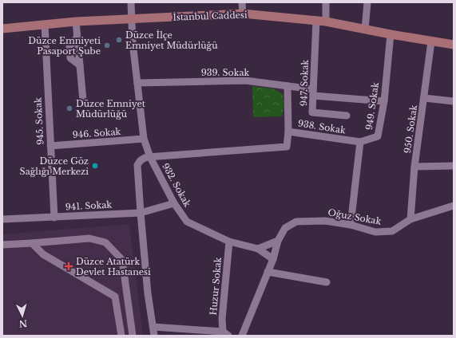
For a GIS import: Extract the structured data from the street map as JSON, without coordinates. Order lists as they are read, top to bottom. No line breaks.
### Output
{"streets":{"main road":["İstanbul Caddesi"],"street":["939. Sokak","947. Sokak","949. Sokak","945. Sokak","938. Sokak","950. Sokak","946. Sokak","932. Sokak","941. Sokak","Oğuz Sokak","Huzur Sokak"]},"crossings":[["İstanbul Caddesi","947. Sokak"],["İstanbul Caddesi","949. Sokak"],["İstanbul Caddesi","945. Sokak"],["İstanbul Caddesi","950. Sokak"],["İstanbul Caddesi","932. Sokak"],["939. Sokak","947. Sokak"],["939. Sokak","949. Sokak"],["939. Sokak","938. Sokak"],["939. Sokak","932. Sokak"],["949. Sokak","938. Sokak"],["945. Sokak","946. Sokak"],["945. Sokak","941. Sokak"],["950. Sokak","Oğuz Sokak"],["946. Sokak","932. Sokak"],["932. Sokak","941. Sokak"],["932. Sokak","Oğuz Sokak"],["932. Sokak","Huzur Sokak"]],"places":{"other":["Düzce İlçe Emniyet Müdürlüğü","Düzce Emniyeti Pasaport Şube","Düzce Emniyet Müdürlüğü","Düzce Göz Sağlığı Merkezi"],"health":["Düzce Atatürk Devlet Hastanesi"]},"north":"bottom"}
